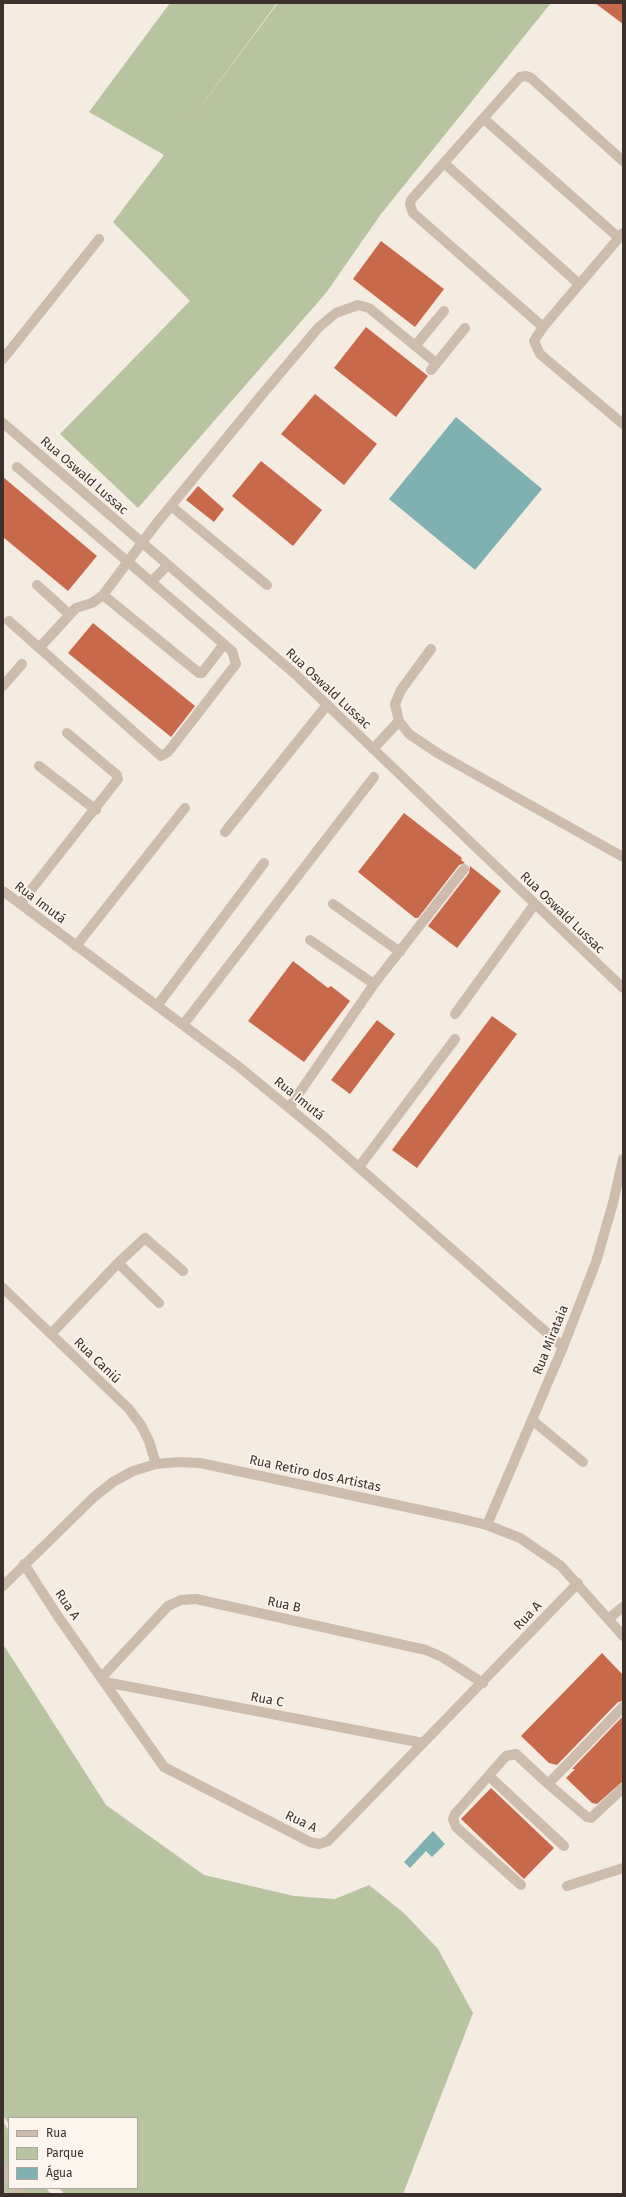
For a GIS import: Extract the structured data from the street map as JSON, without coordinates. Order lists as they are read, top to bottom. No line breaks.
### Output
{"streets":{"street":["Rua Oswald Lussac","Rua Imutá","Rua Mirataia","Rua Caniú","Rua Retiro dos Artistas","Rua A","Rua B","Rua C"]},"crossings":[["Rua Imutá","Rua Mirataia"],["Rua Mirataia","Rua Retiro dos Artistas"],["Rua Caniú","Rua Retiro dos Artistas"],["Rua Retiro dos Artistas","Rua A"],["Rua A","Rua B"],["Rua A","Rua C"],["Rua B","Rua C"]],"legend":["Rua","Parque","Água"]}
